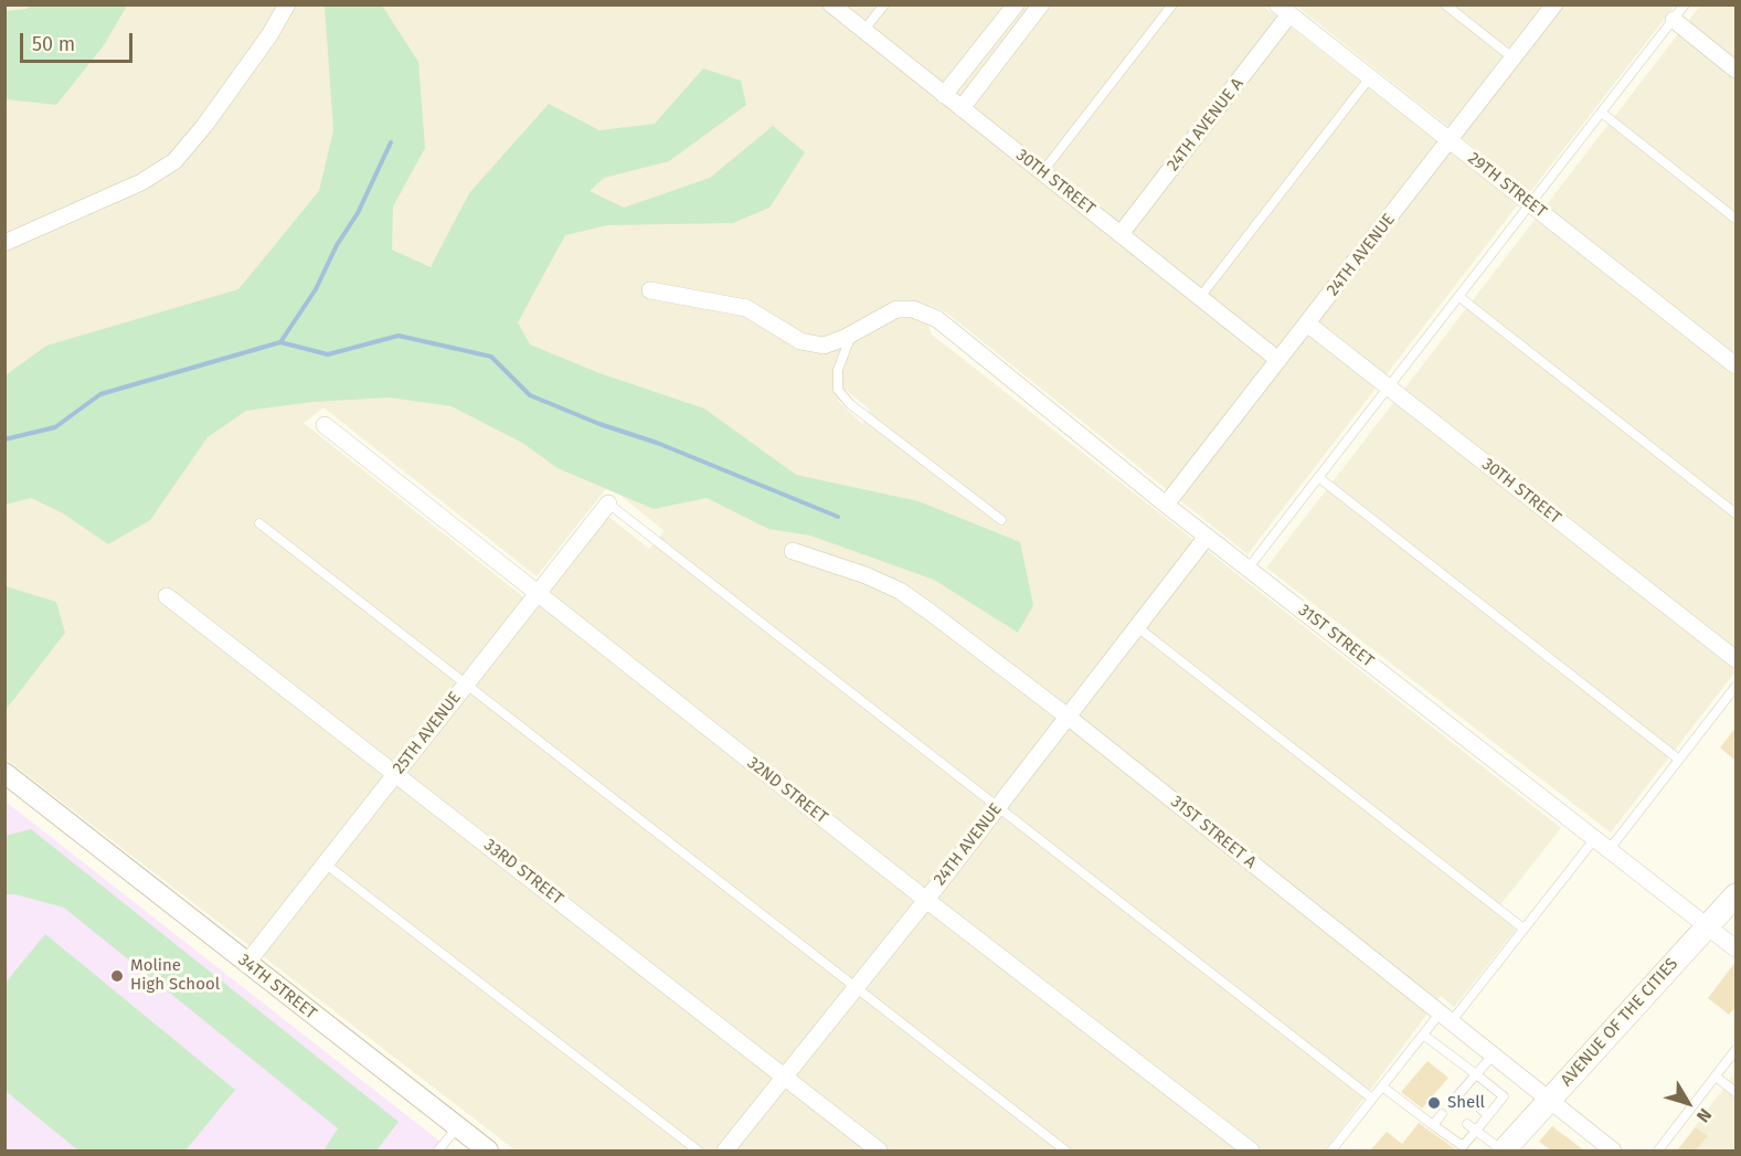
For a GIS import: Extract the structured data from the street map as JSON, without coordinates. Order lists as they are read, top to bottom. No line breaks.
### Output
{"streets":{"main road":["AVENUE OF THE CITIES"],"street":["24TH AVENUE A","30TH STREET","29TH STREET","24TH AVENUE","31ST STREET","25TH AVENUE","32ND STREET","31ST STREET A","33RD STREET","34TH STREET"]},"crossings":[["24TH AVENUE A","30TH STREET"],["24TH AVENUE A","29TH STREET"],["30TH STREET","24TH AVENUE"],["29TH STREET","24TH AVENUE"],["24TH AVENUE","31ST STREET"],["24TH AVENUE","32ND STREET"],["24TH AVENUE","31ST STREET A"],["24TH AVENUE","33RD STREET"],["31ST STREET","AVENUE OF THE CITIES"],["25TH AVENUE","32ND STREET"],["25TH AVENUE","33RD STREET"],["25TH AVENUE","34TH STREET"],["31ST STREET A","AVENUE OF THE CITIES"]],"places":["Moline High School","Shell"],"scale_bar":"50 m","north":"bottom right"}
